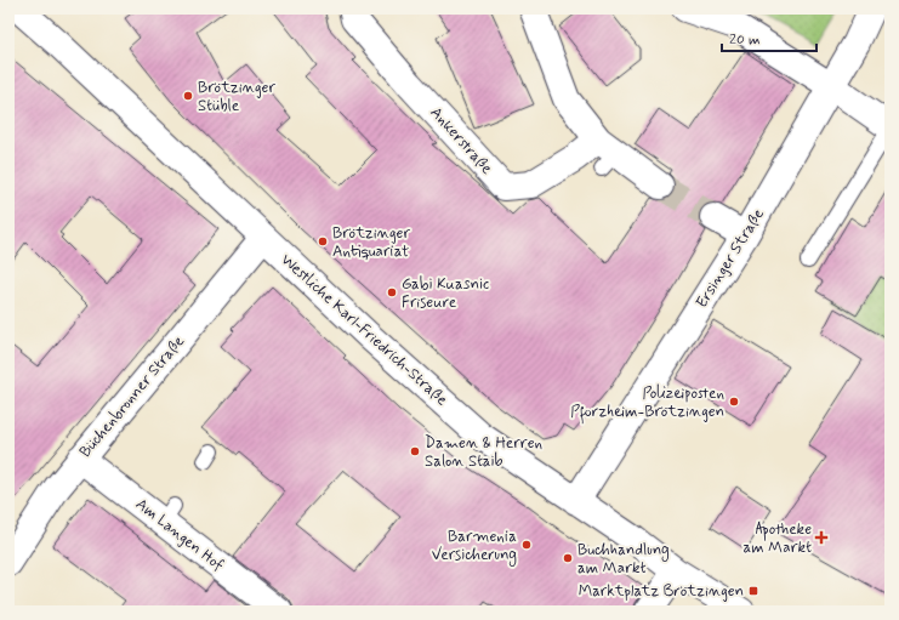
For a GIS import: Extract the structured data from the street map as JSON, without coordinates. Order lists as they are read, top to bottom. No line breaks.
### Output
{"streets":{"street":["Ankerstraße","Ersinger Straße","Westliche Karl-Friedrich-Straße","Büchenbronner Straße","Am Langen Hof"]},"crossings":[["Ersinger Straße","Westliche Karl-Friedrich-Straße"],["Westliche Karl-Friedrich-Straße","Büchenbronner Straße"],["Büchenbronner Straße","Am Langen Hof"]],"places":{"other":["Brötzinger Stüble","Brötzinger Antiquariat","Gabi Kuasnic Friseure","Polizeiposten Pforzheim-Brötzingen","Damen & Herren Salon Staib","Barmenia Versicherung","Buchhandlung am Markt"],"health":["Apotheke am Markt"],"transit":["Marktplatz Brötzingen"]},"scale_bar":"20 m"}
